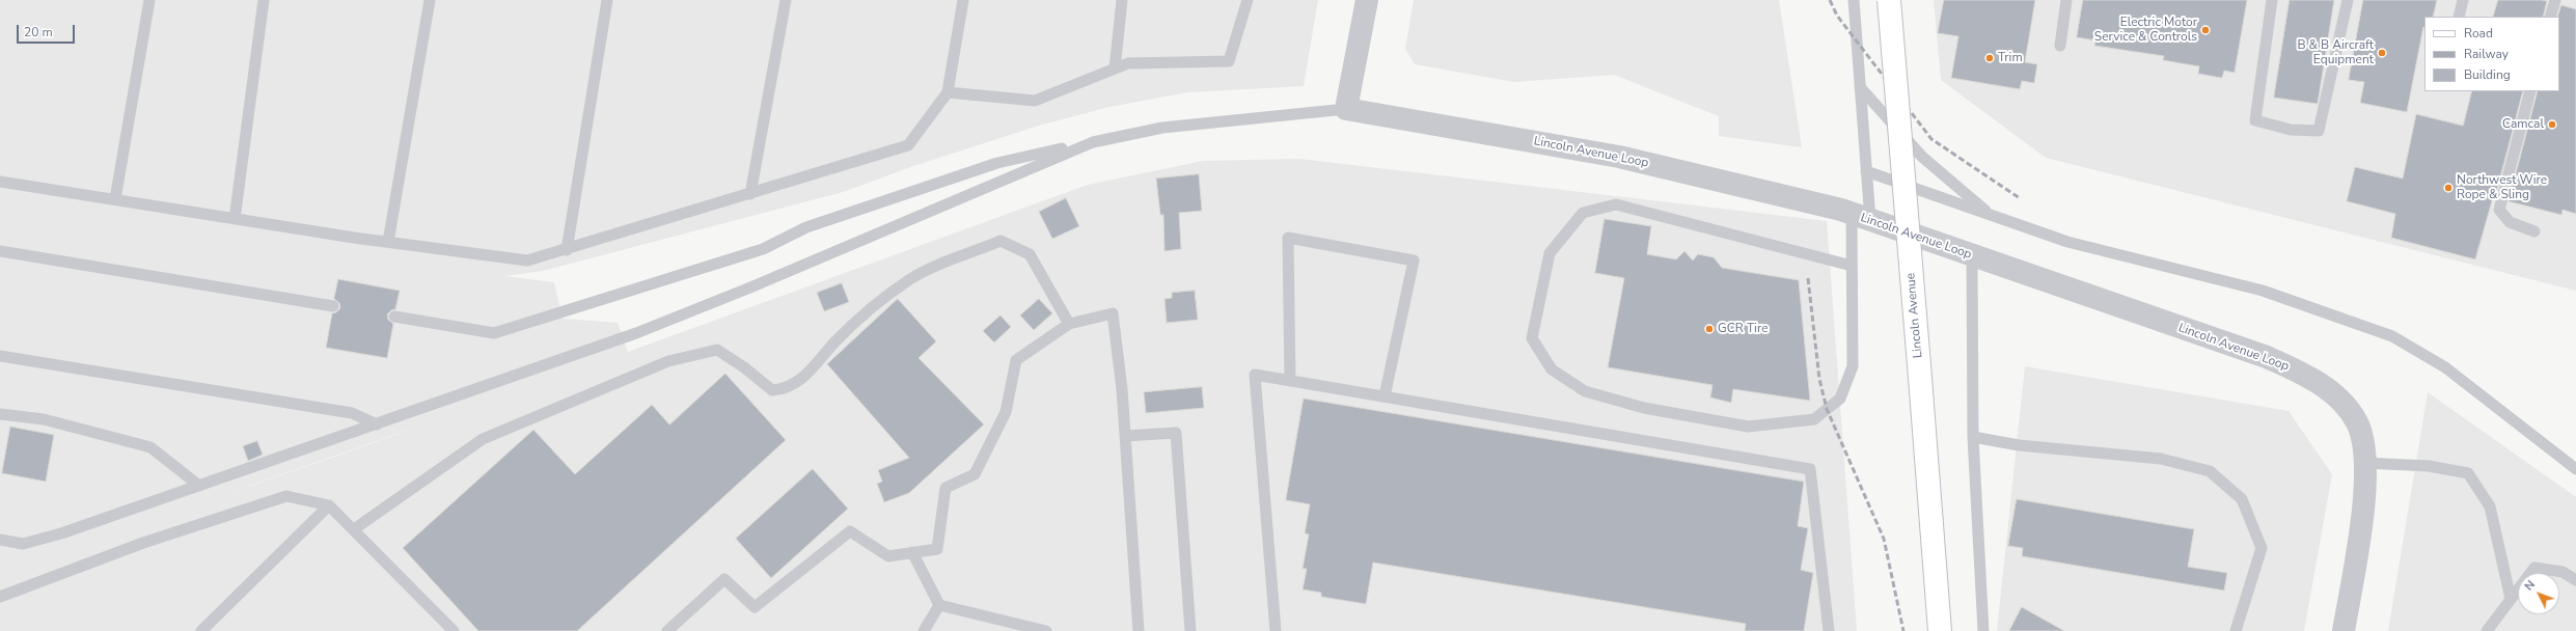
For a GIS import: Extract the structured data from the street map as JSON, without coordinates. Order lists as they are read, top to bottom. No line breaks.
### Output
{"streets":{"street":["Lincoln Avenue Loop","Lincoln Avenue"]},"places":["Electric Motor Service & Controls","B & B Aircraft Equipment","Trim","Camcal","Northwest Wire Rope & Sling","GCR Tire"],"legend":["Road","Railway","Building"],"scale_bar":"20 m","north":"top left"}
